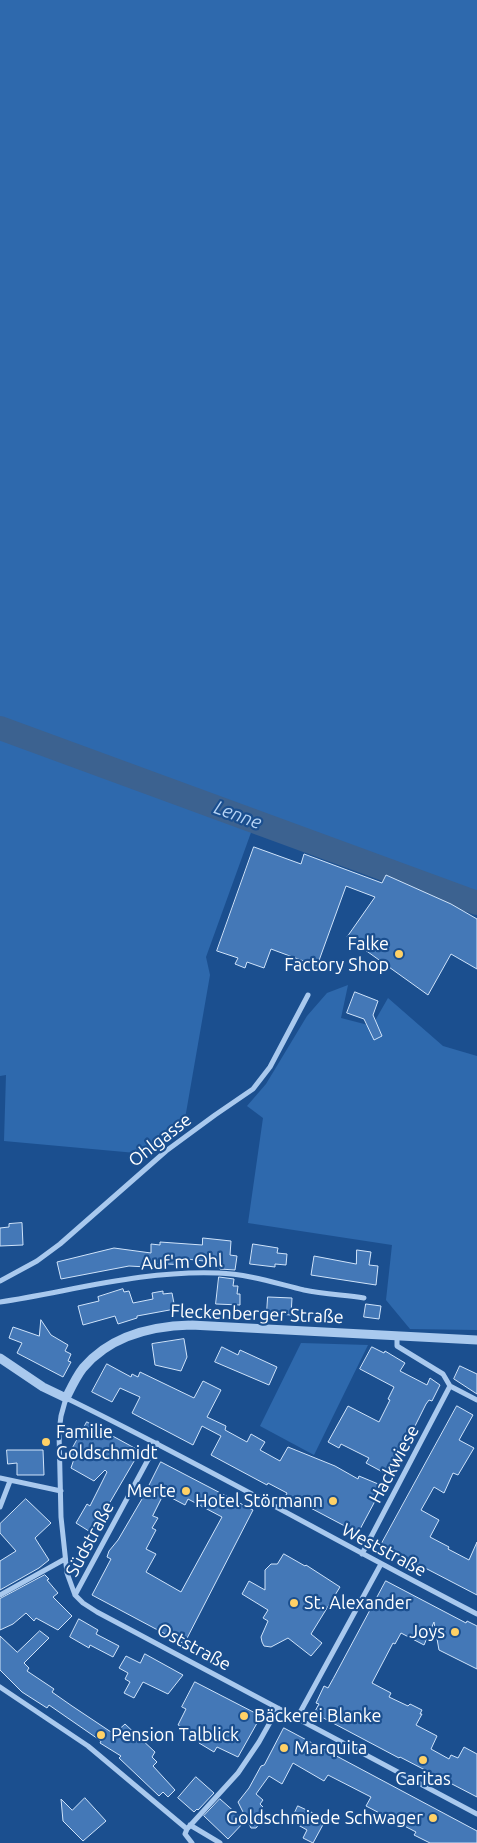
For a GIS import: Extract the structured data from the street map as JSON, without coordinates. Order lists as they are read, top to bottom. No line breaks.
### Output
{"streets":{"street":["Ohlgasse","Auf'm Ohl","Fleckenberger Straße","Hackwiese","Südstraße","Weststraße","Oststraße"]},"crossings":[["Fleckenberger Straße","Weststraße"],["Hackwiese","Weststraße"],["Südstraße","Weststraße"],["Südstraße","Oststraße"]],"water":["Lenne"],"places":["Falke Factory Shop","Familie Goldschmidt","Merte","Hotel Störmann","St. Alexander","Joys","Bäckerei Blanke","Pension Talblick","Marquita","Caritas","Goldschmiede Schwager"]}
